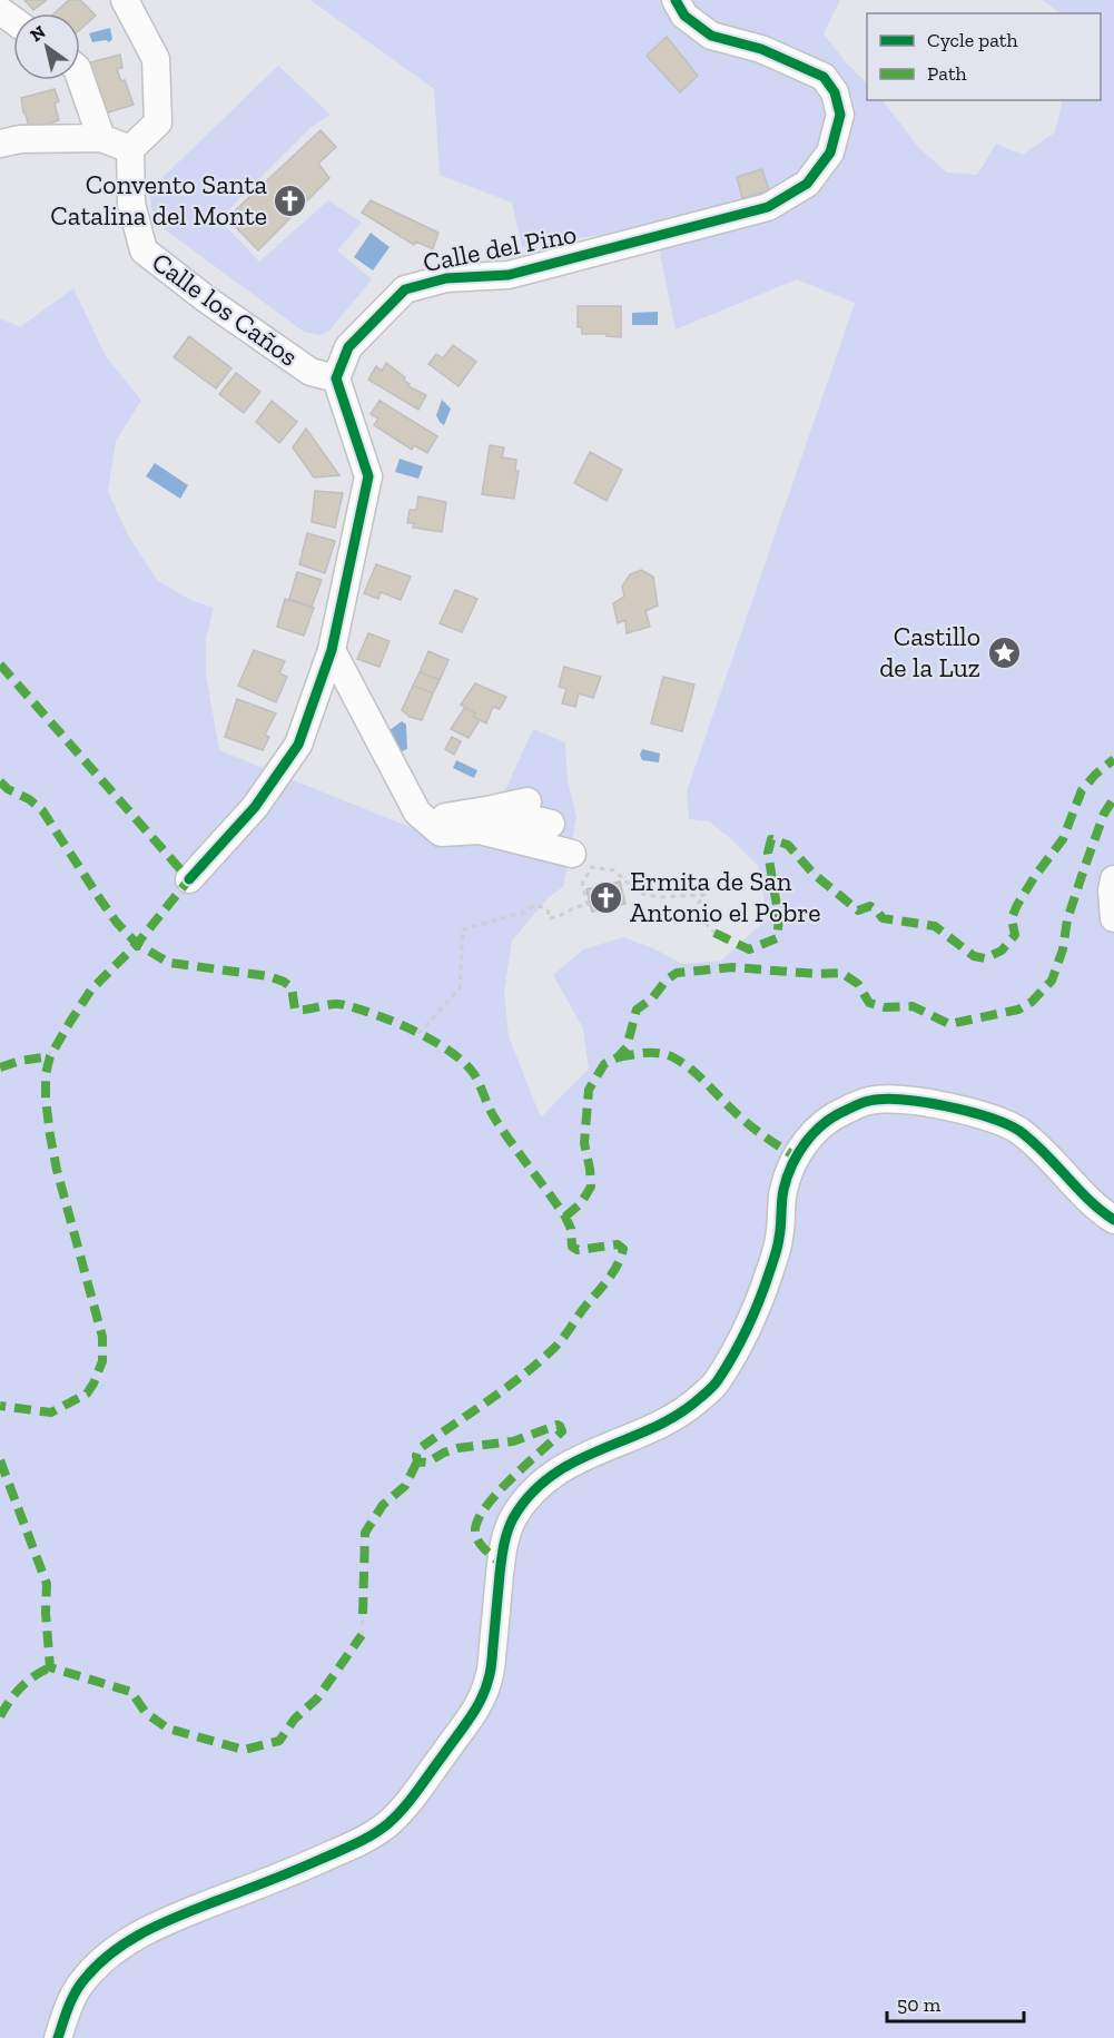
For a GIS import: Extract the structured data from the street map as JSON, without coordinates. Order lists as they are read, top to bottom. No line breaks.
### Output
{"streets":{"street":["Calle del Pino","Calle los Caños"]},"crossings":[["Calle del Pino","Calle los Caños"]],"places":{"church":["Convento Santa Catalina del Monte","Ermita de San Antonio el Pobre"],"place":["Castillo de la Luz"]},"legend":["Cycle path","Path"],"scale_bar":"50 m","north":"top left"}
